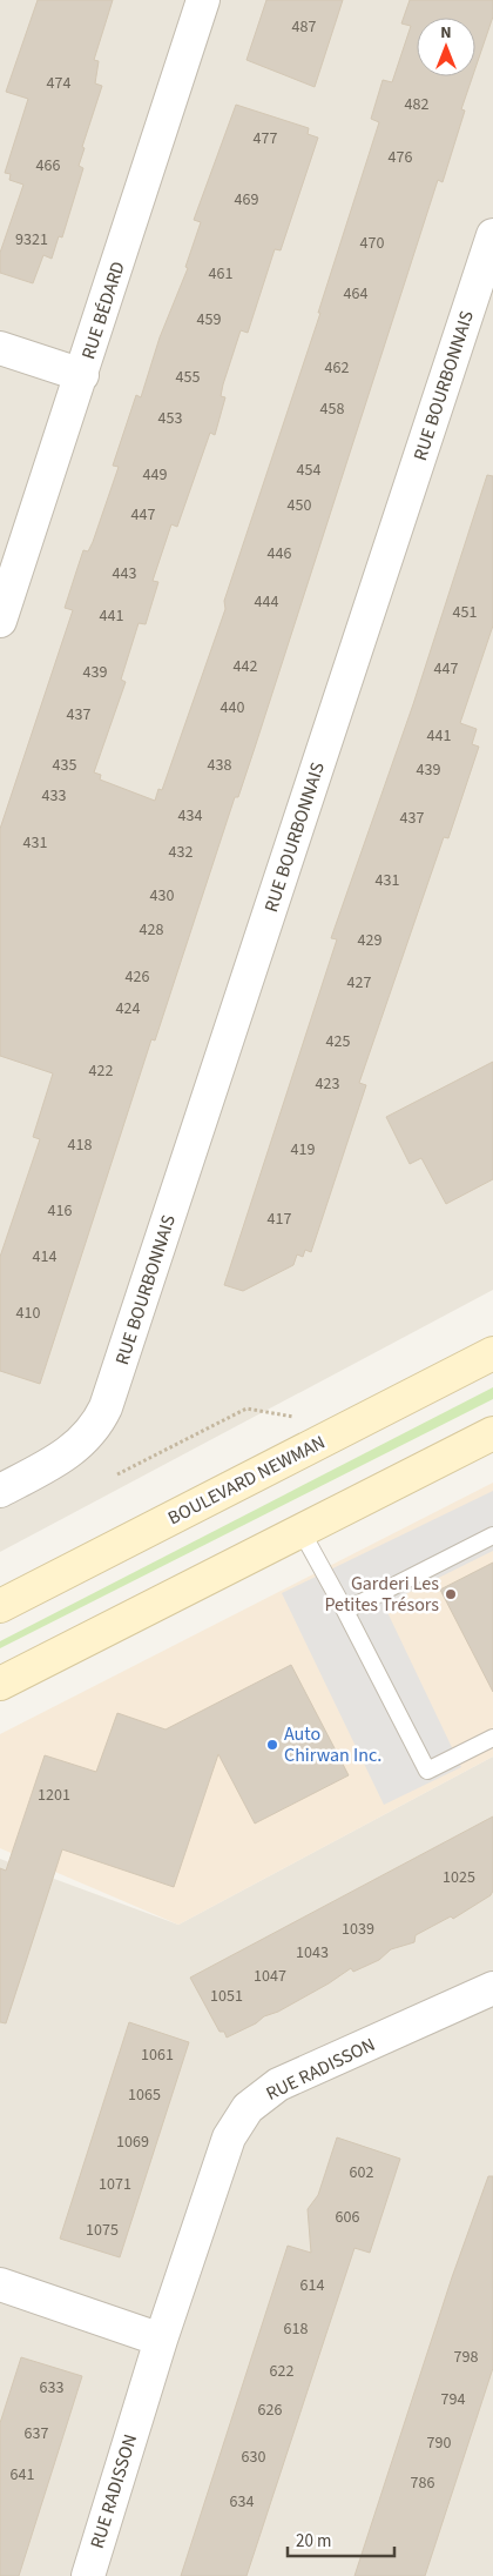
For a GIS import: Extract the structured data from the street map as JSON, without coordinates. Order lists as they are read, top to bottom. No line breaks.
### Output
{"streets":{"main road":["BOULEVARD NEWMAN"],"street":["RUE BÉDARD","RUE BOURBONNAIS","RUE RADISSON"]},"places":["Garderi Les Petites Trésors","Auto Chirwan Inc."],"house_numbers":["487","474","482","477","476","466","469","9321","470","461","464","459","462","455","458","453","454","449","450","447","446","443","444","451","441","442","447","439","440","437","441","435","438","439","433","434","437","431","432","431","430","428","429","426","427","424","425","422","423","418","419","416","417","414","410","1201","1025","1039","1043","1047","1051","1061","1065","1069","602","1071","606","1075","614","618","798","622","633","794","626","637","790","630","641","786","634"],"scale_bar":"20 m","north":"top"}
